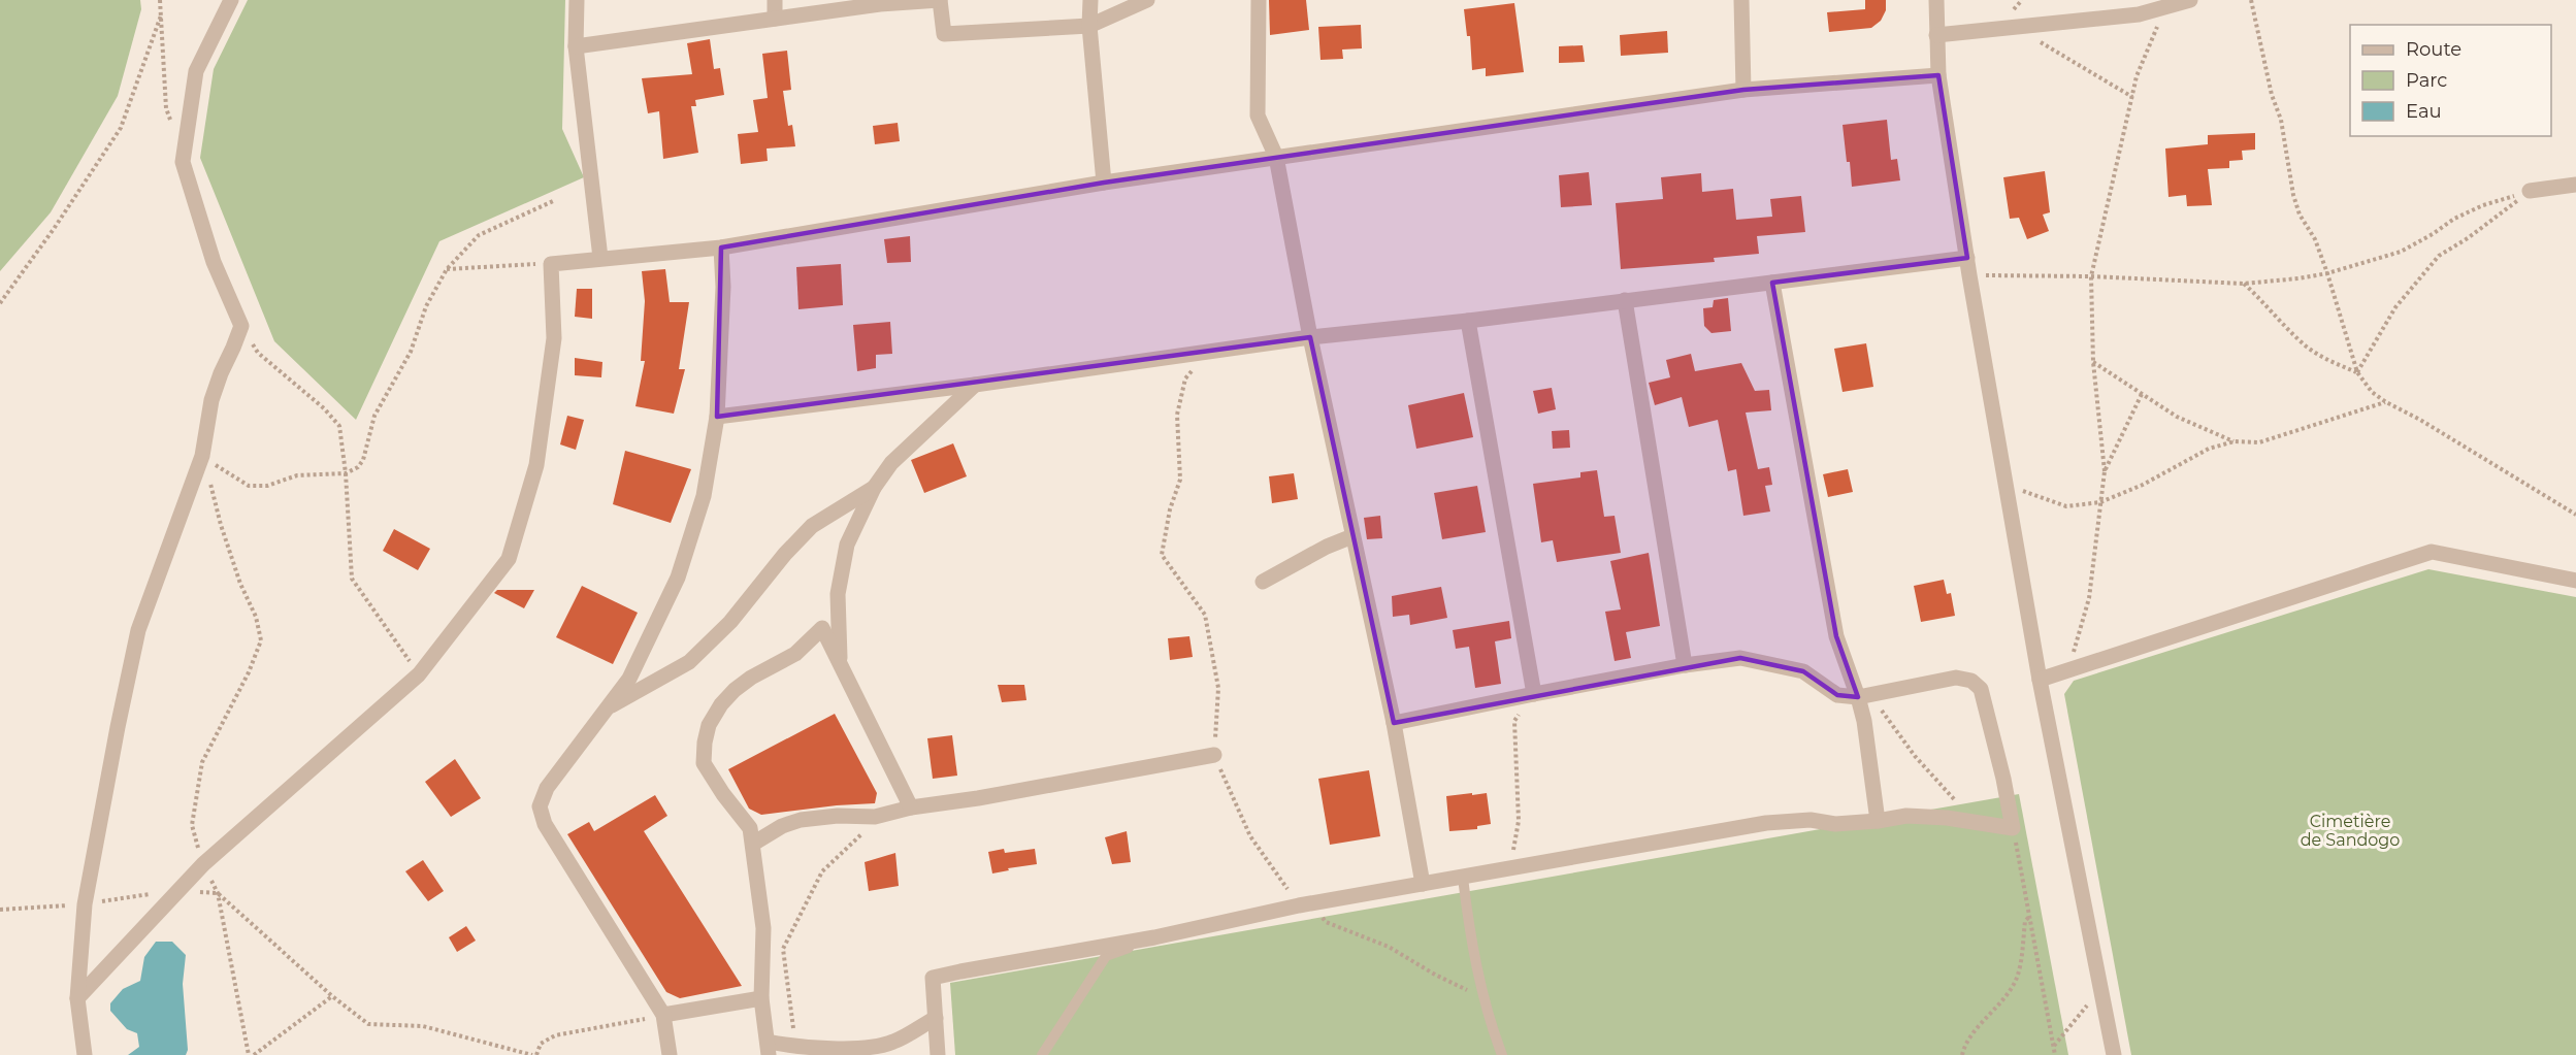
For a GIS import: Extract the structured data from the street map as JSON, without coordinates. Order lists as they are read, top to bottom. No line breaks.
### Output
{"parks":["Cimetière de Sandogo"],"legend":["Route","Parc","Eau"]}
